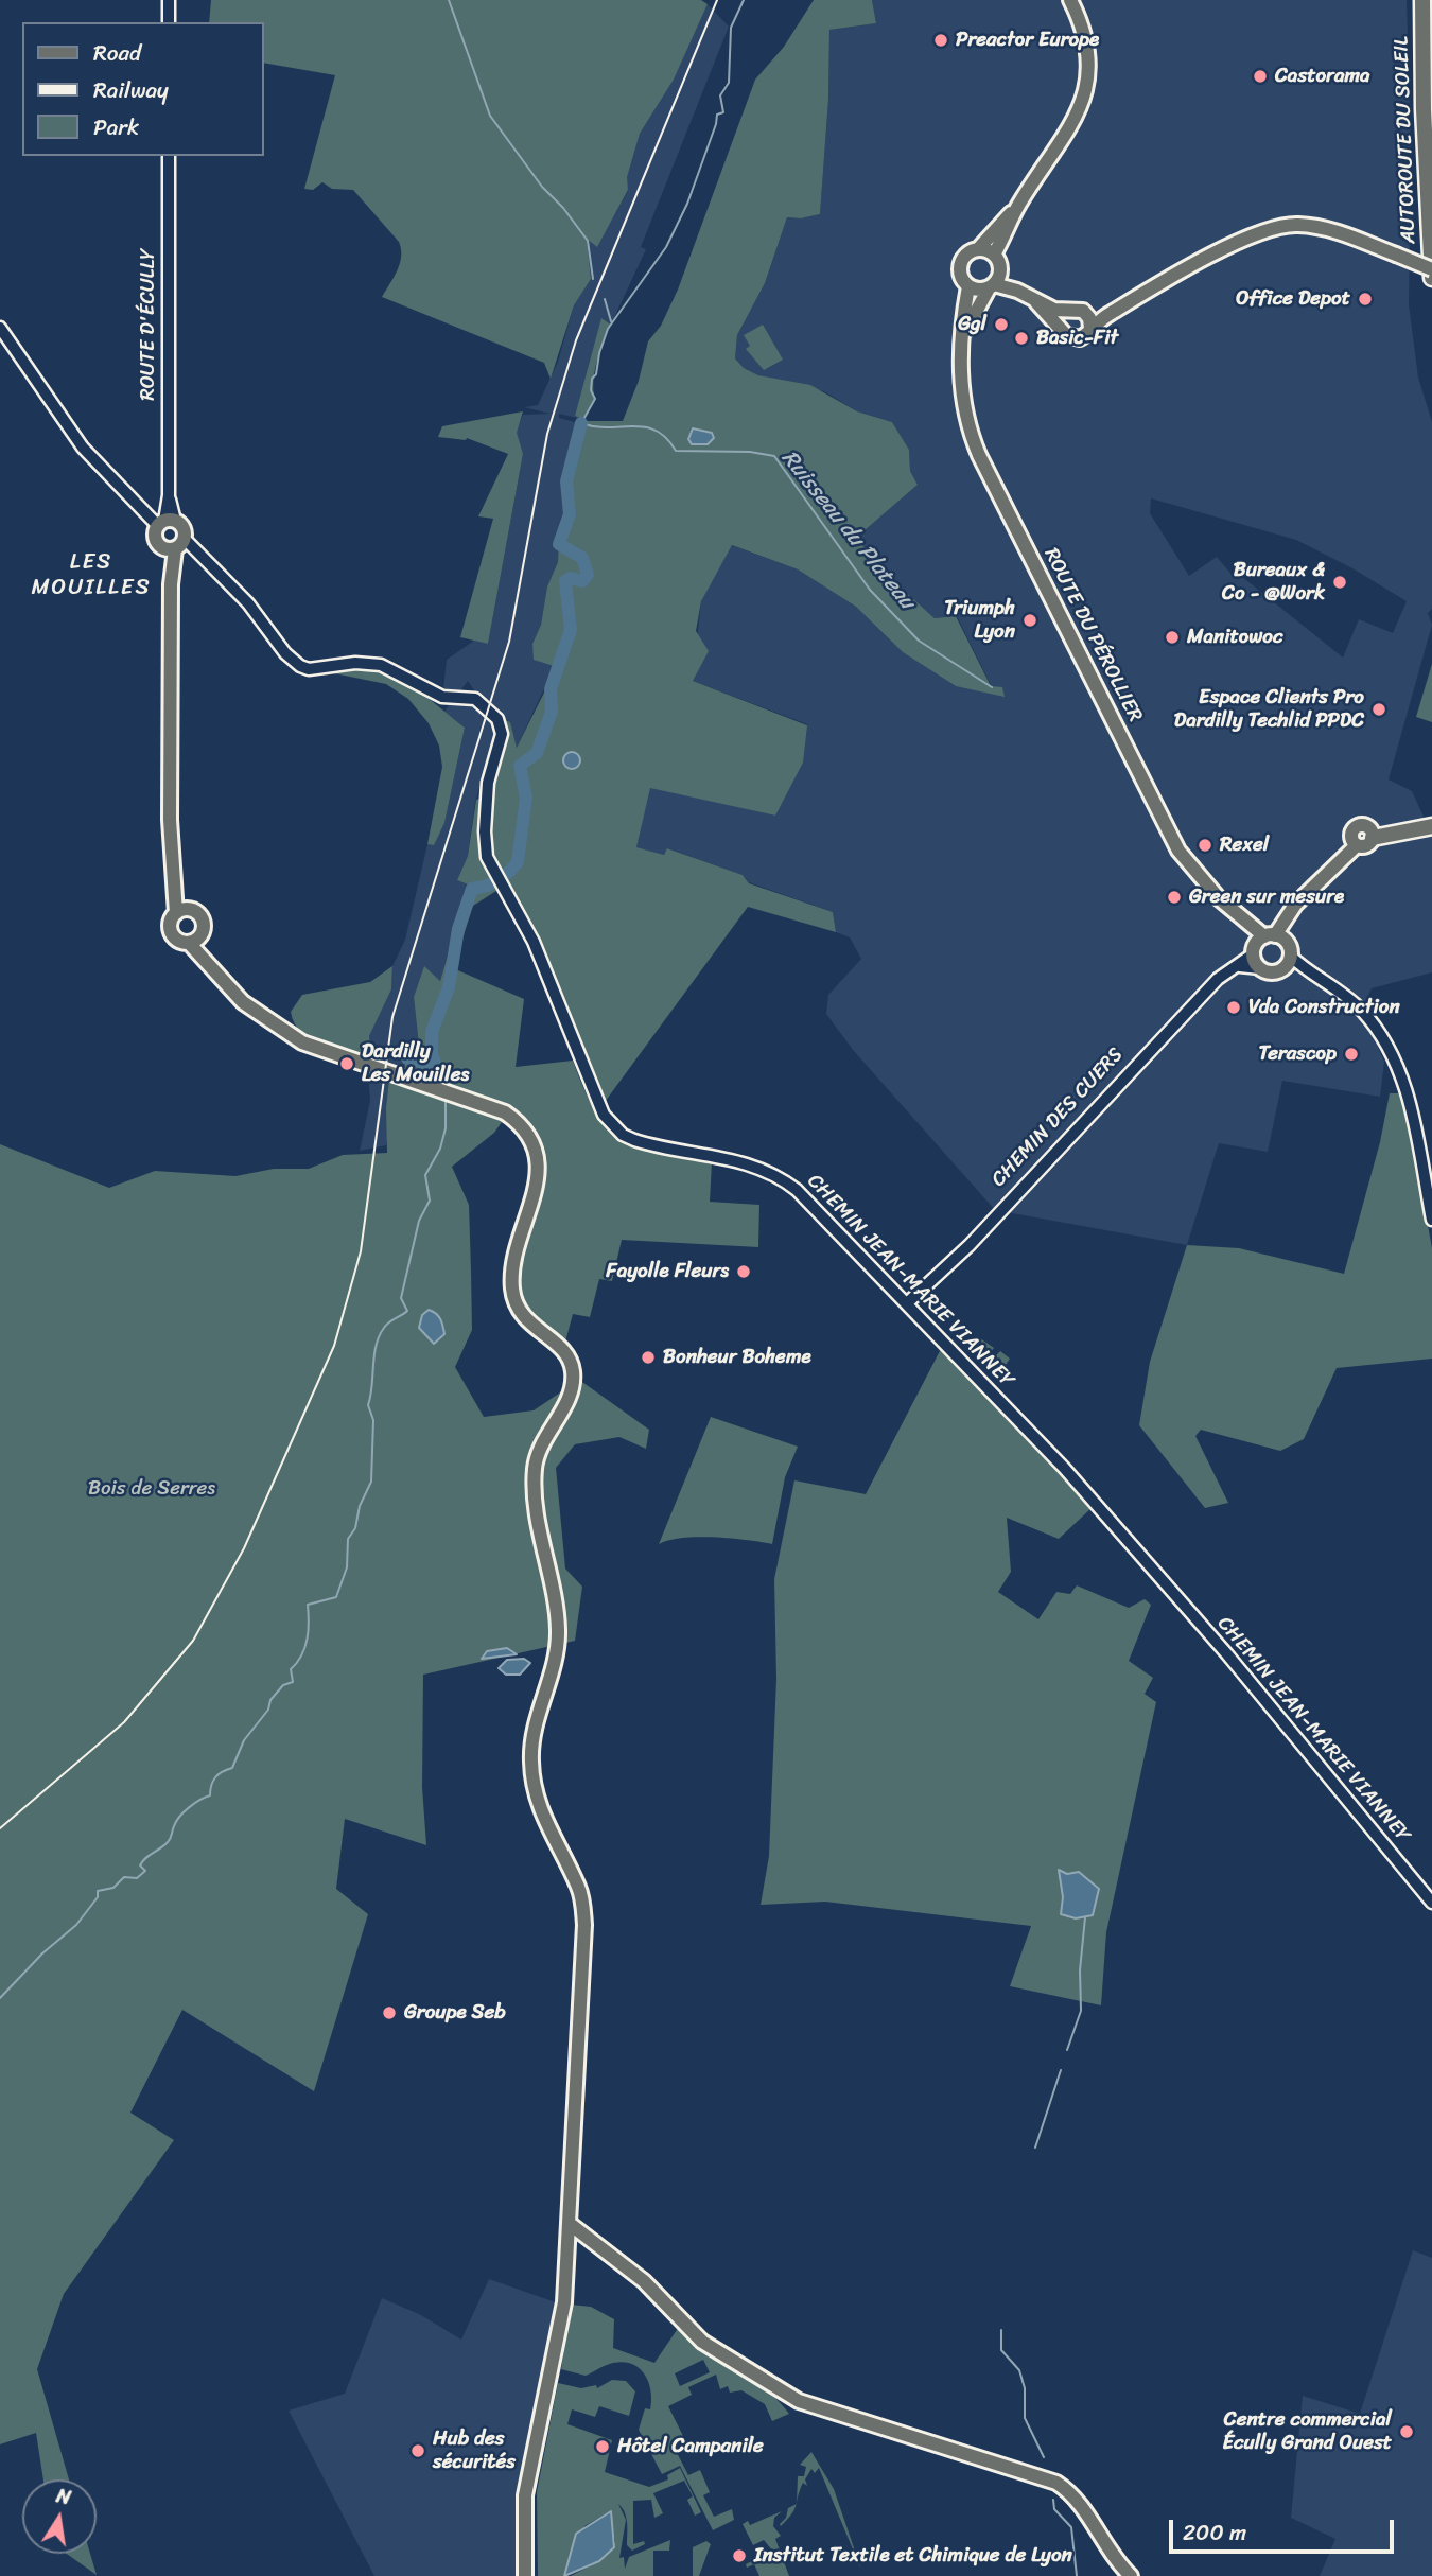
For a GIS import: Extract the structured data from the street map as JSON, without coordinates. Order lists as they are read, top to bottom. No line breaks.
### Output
{"streets":{"highway":["AUTOROUTE DU SOLEIL"],"main road":["ROUTE DU PÉROLLIER"],"street":["ROUTE D'ÉCULLY","CHEMIN DES CUERS","CHEMIN JEAN-MARIE VIANNEY"]},"crossings":[["CHEMIN DES CUERS","CHEMIN JEAN-MARIE VIANNEY"]],"districts":["LES MOUILLES"],"water":["Ruisseau du Plateau"],"parks":["Bois de Serres"],"places":["Preactor Europe","Castorama","Office Depot","Ggl","Basic-Fit","Bureaux & Co - @Work","Triumph Lyon","Manitowoc","Espace Clients Pro Dardilly Techlid PPDC","Rexel","Green sur mesure","Vda Construction","Terascop","Dardilly Les Mouilles","Fayolle Fleurs","Bonheur Boheme","Groupe Seb","Centre commercial Écully Grand Ouest","Hôtel Campanile","Hub des sécurités","Institut Textile et Chimique de Lyon"],"legend":["Road","Railway","Park"],"scale_bar":"200 m","north":"top"}
